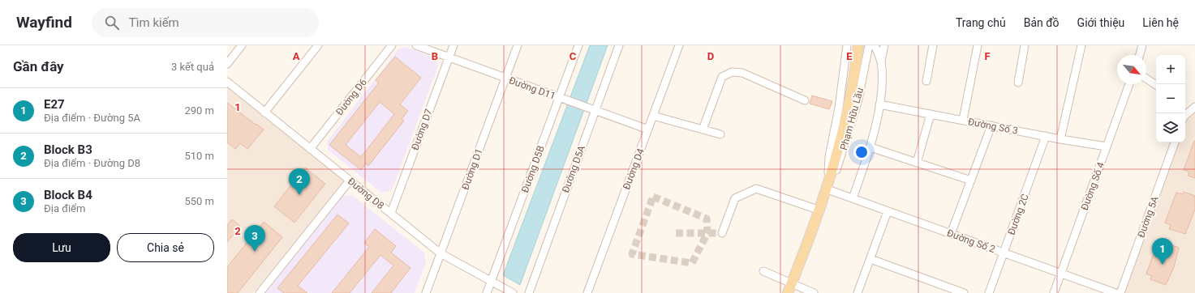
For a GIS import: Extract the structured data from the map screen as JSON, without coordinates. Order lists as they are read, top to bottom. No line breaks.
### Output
{"streets":{"main road":["Phạm Hữu Lầu"],"street":["Đường D11","Đường D6","Đường Số 3","Đường D7","Đường D1","Đường D5B","Đường D5A","Đường D4","Đường Số 4","Đường D8","Đường 2C","Đường 5A","Đường Số 2"]},"crossings":[["Đường D11","Đường D7"],["Đường D11","Đường D1"],["Đường D11","Đường D5B"],["Đường D11","Đường D5A"],["Đường D11","Đường D4"],["Đường D6","Đường D8"],["Phạm Hữu Lầu","Đường Số 2"],["Đường Số 3","Đường Số 4"],["Đường Số 3","Đường 2C"],["Đường D7","Đường D8"],["Đường D1","Đường D8"],["Đường D5B","Đường D8"],["Đường Số 4","Đường Số 2"],["Đường 2C","Đường Số 2"]],"north":"bottom right","page":{"header":"Wayfind","search":"Tìm kiếm","nav":["Trang chủ","Bản đồ","Giới thiệu","Liên hệ"],"heading":["Gần đây","3 kết quả"],"map_buttons":["+","−"],"list":[{"mark":"1","name":"E27","note":"Địa điểm · Đường 5A","value":"290 m"},{"mark":"2","name":"Block B3","note":"Địa điểm · Đường D8","value":"510 m"},{"mark":"3","name":"Block B4","note":"Địa điểm","value":"550 m"}],"pins":["2","3","1"],"buttons":["Lưu","Chia sẻ"]},"grid":{"columns":["A","B","C","D","E","F"],"rows":["1","2"]}}
